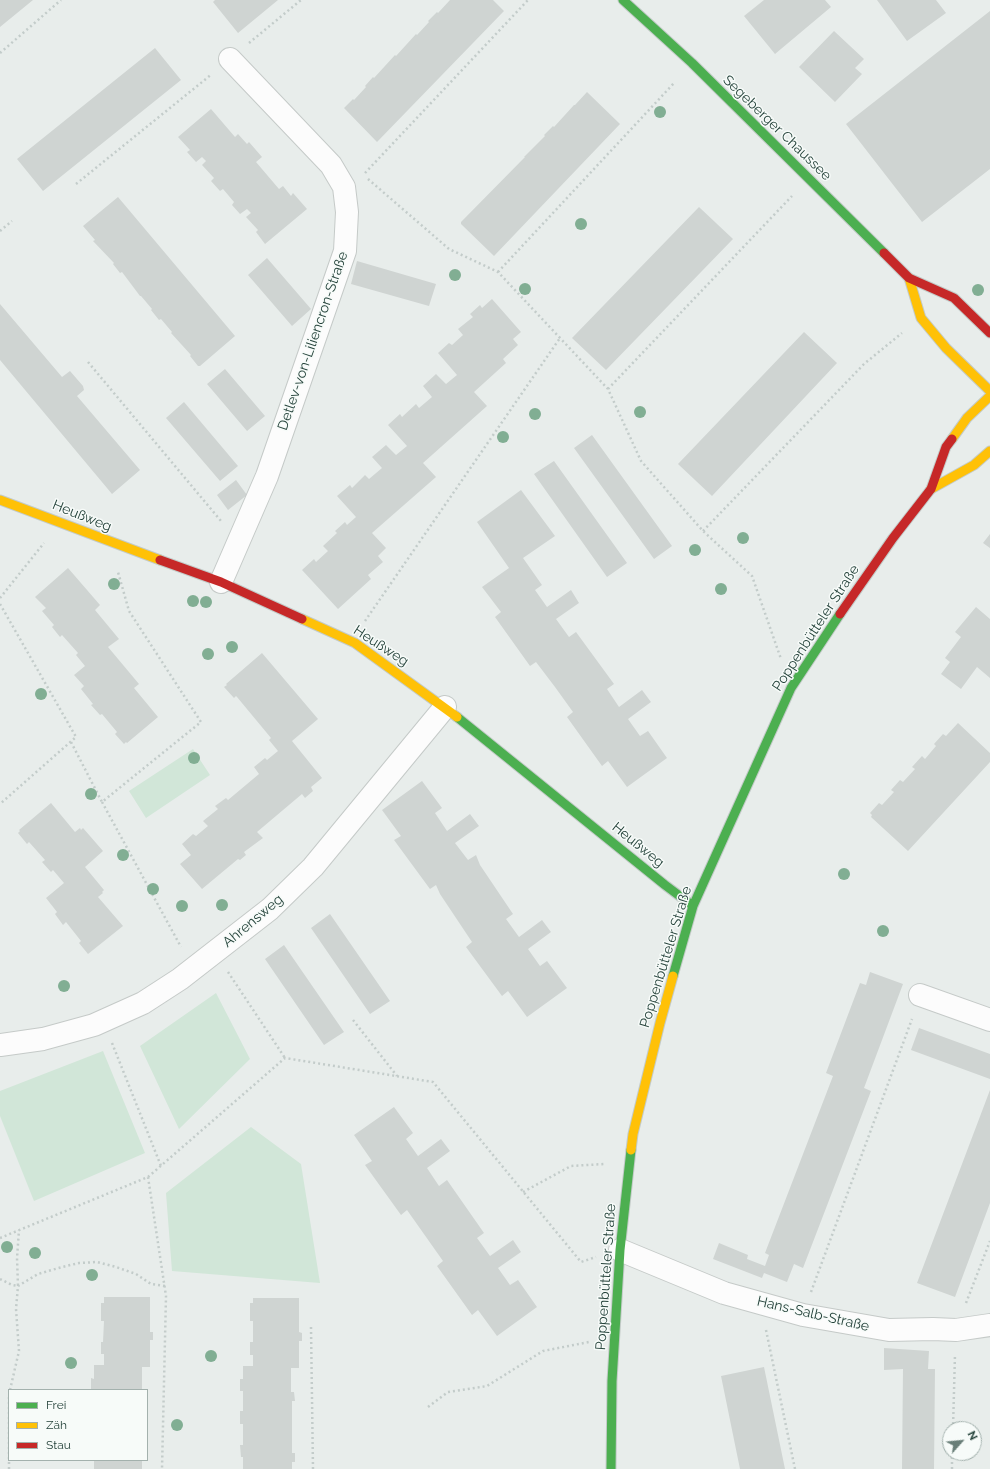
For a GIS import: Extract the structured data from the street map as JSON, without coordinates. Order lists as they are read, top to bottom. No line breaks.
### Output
{"streets":{"main road":["Segeberger Chaussee","Heußweg","Poppenbütteler Straße"],"street":["Detlev-von-Liliencron-Straße","Ahrensweg","Hans-Salb-Straße"]},"crossings":[["Detlev-von-Liliencron-Straße","Heußweg"],["Heußweg","Poppenbütteler Straße"],["Heußweg","Ahrensweg"],["Poppenbütteler Straße","Hans-Salb-Straße"]],"legend":["Frei","Zäh","Stau"],"north":"top right"}
